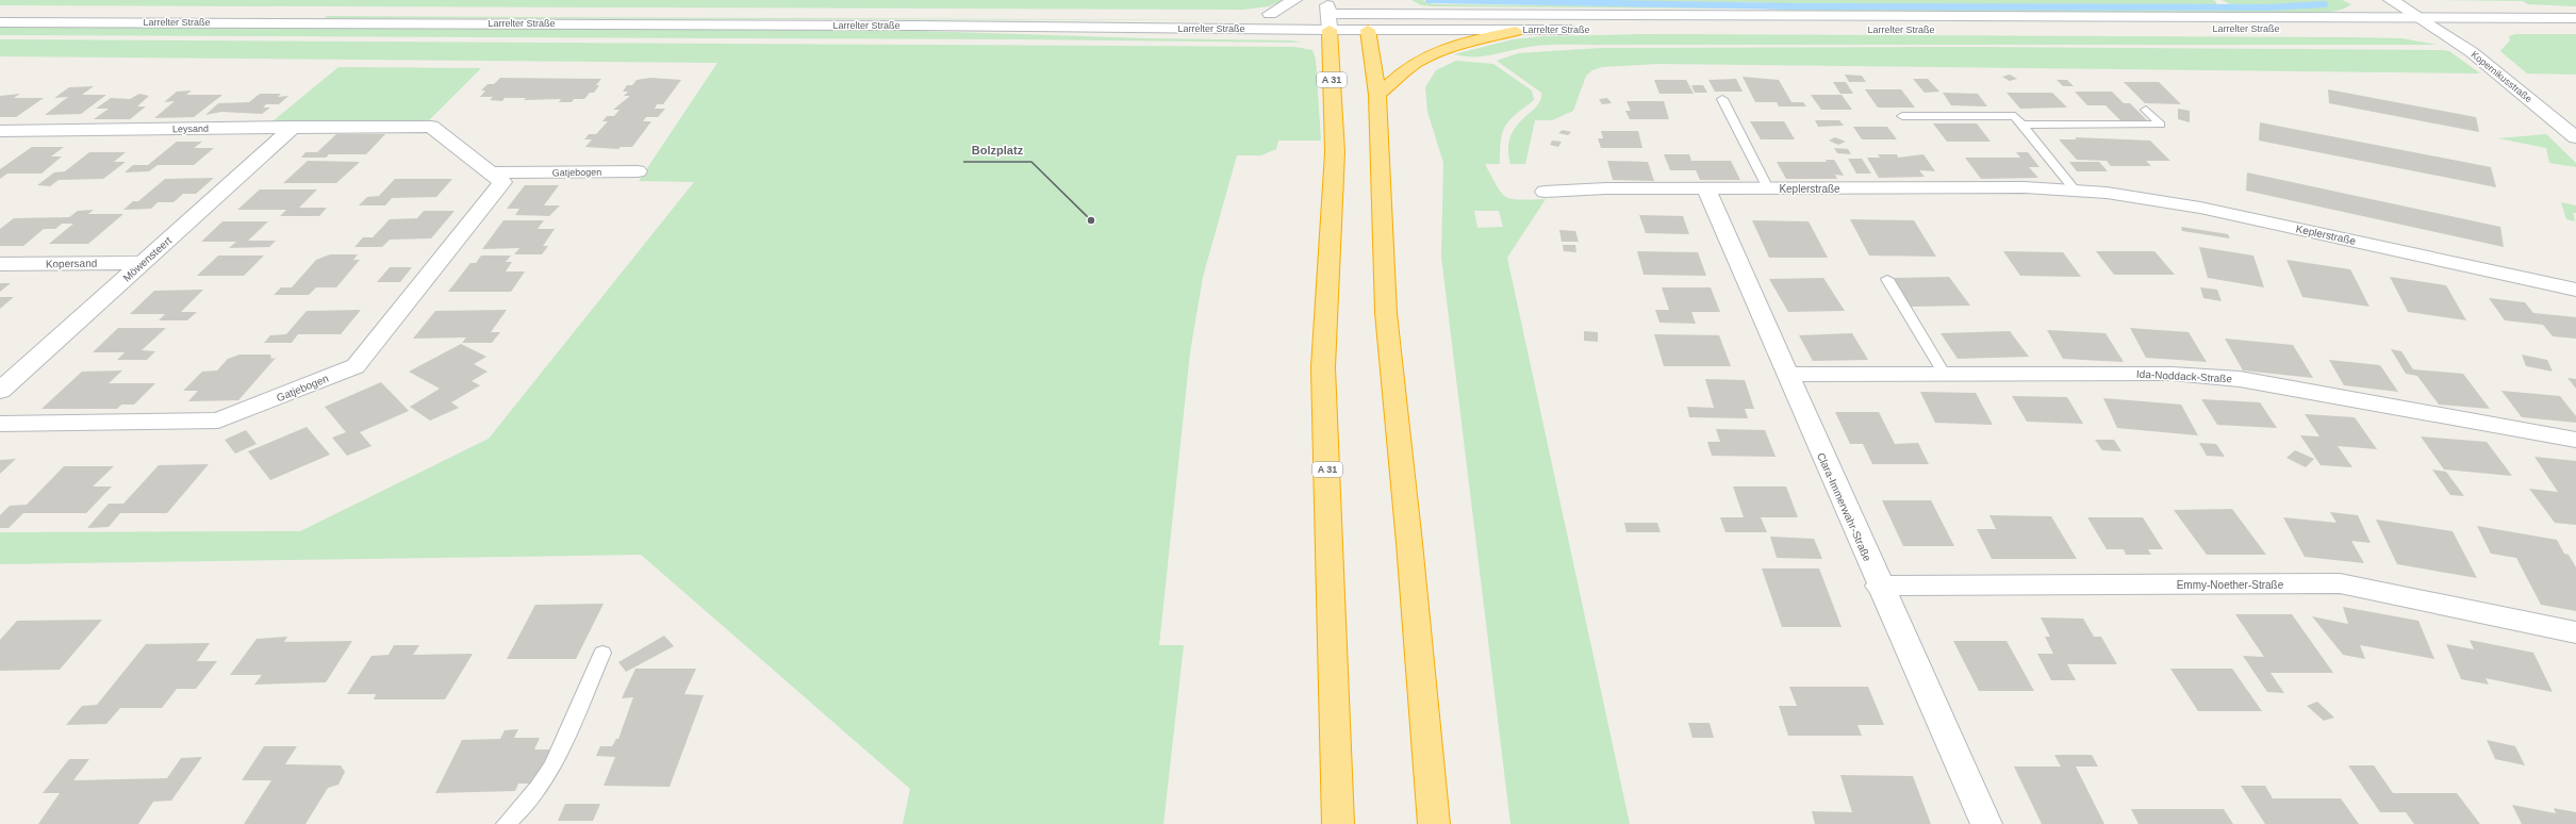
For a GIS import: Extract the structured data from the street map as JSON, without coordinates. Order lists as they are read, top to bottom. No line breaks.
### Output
{"streets":{"highway":["A 31"],"street":["Larrelter Straße","Kopernikusstraße","Leysand","Gatjebogen","Keplerstraße","Möwensteert","Kopersand","Ida-Noddack-Straße","Clara-Immerwahr-Straße","Emmy-Noether-Straße"]},"crossings":[["Larrelter Straße","Kopernikusstraße"],["Larrelter Straße","A 31"],["Leysand","Gatjebogen"],["Leysand","Möwensteert"],["Keplerstraße","Clara-Immerwahr-Straße"],["Möwensteert","Kopersand"],["Ida-Noddack-Straße","Clara-Immerwahr-Straße"],["Clara-Immerwahr-Straße","Emmy-Noether-Straße"]],"places":["Bolzplatz"]}
